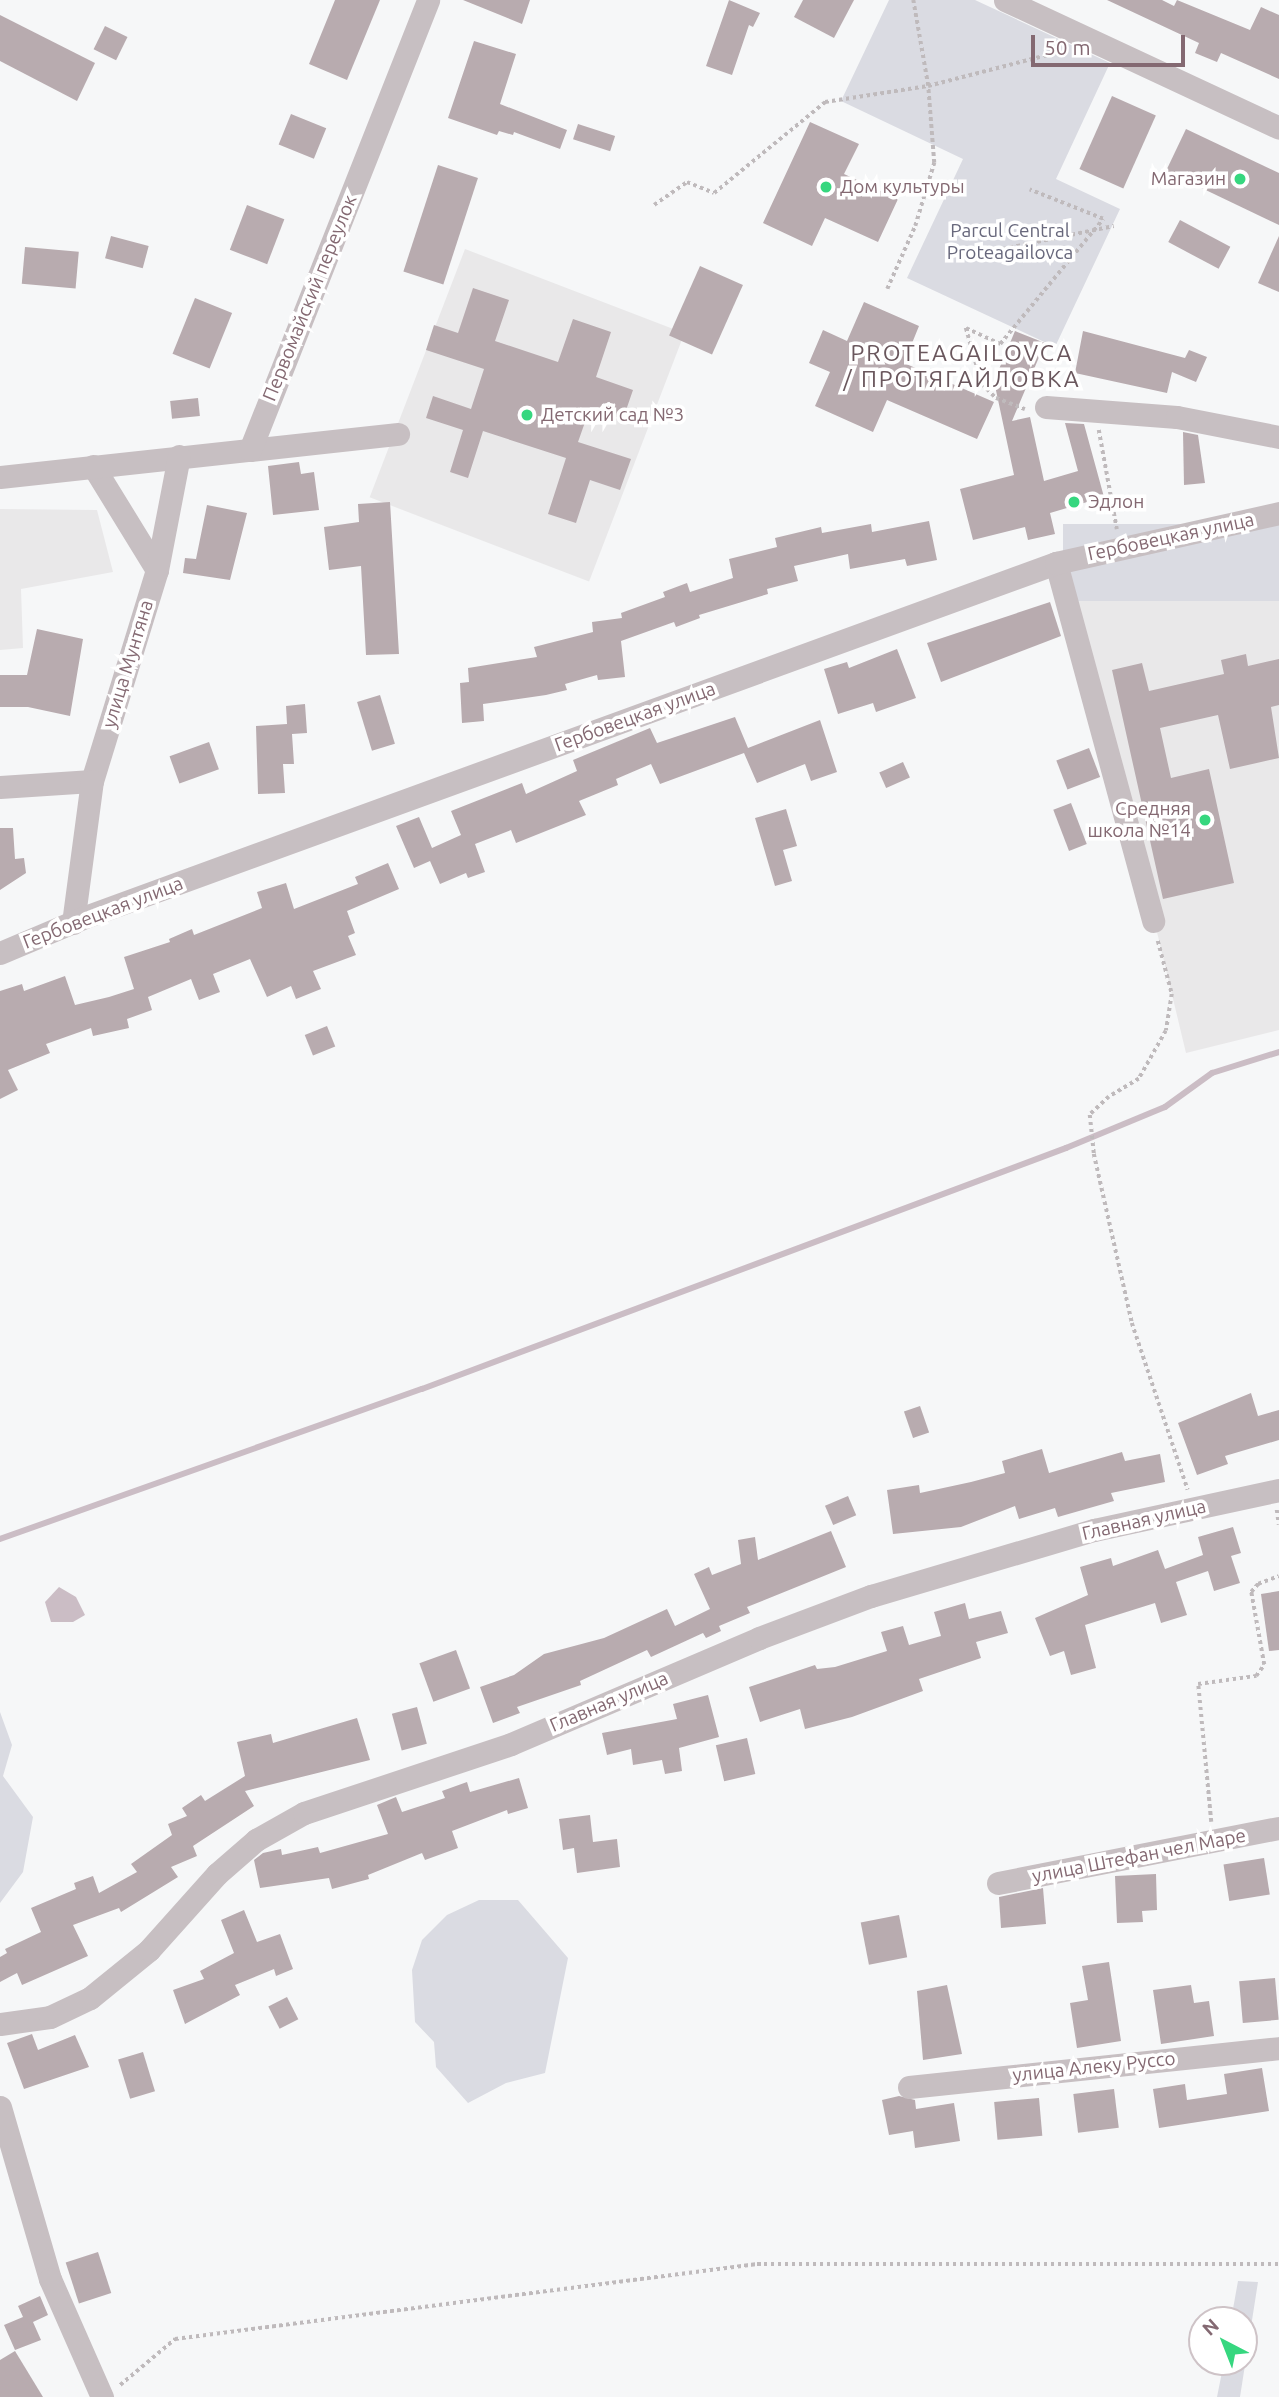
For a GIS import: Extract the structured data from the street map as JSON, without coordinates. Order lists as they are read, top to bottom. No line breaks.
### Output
{"streets":{"street":["Первомайский переулок","Гербовецкая улица","улица Мунтяна","Главная улица","улица Штефан чел Маре","улица Алеку Руссо"]},"crossings":[["Гербовецкая улица","улица Мунтяна"]],"districts":["PROTEAGAILOVCA / ПРОТЯГАЙЛОВКА"],"parks":["Parcul Central Proteagailovca"],"places":["Магазин","Дом культуры","Детский сад №3","Эдлон","Средняя школа №14"],"scale_bar":"50 m","north":"top left"}
